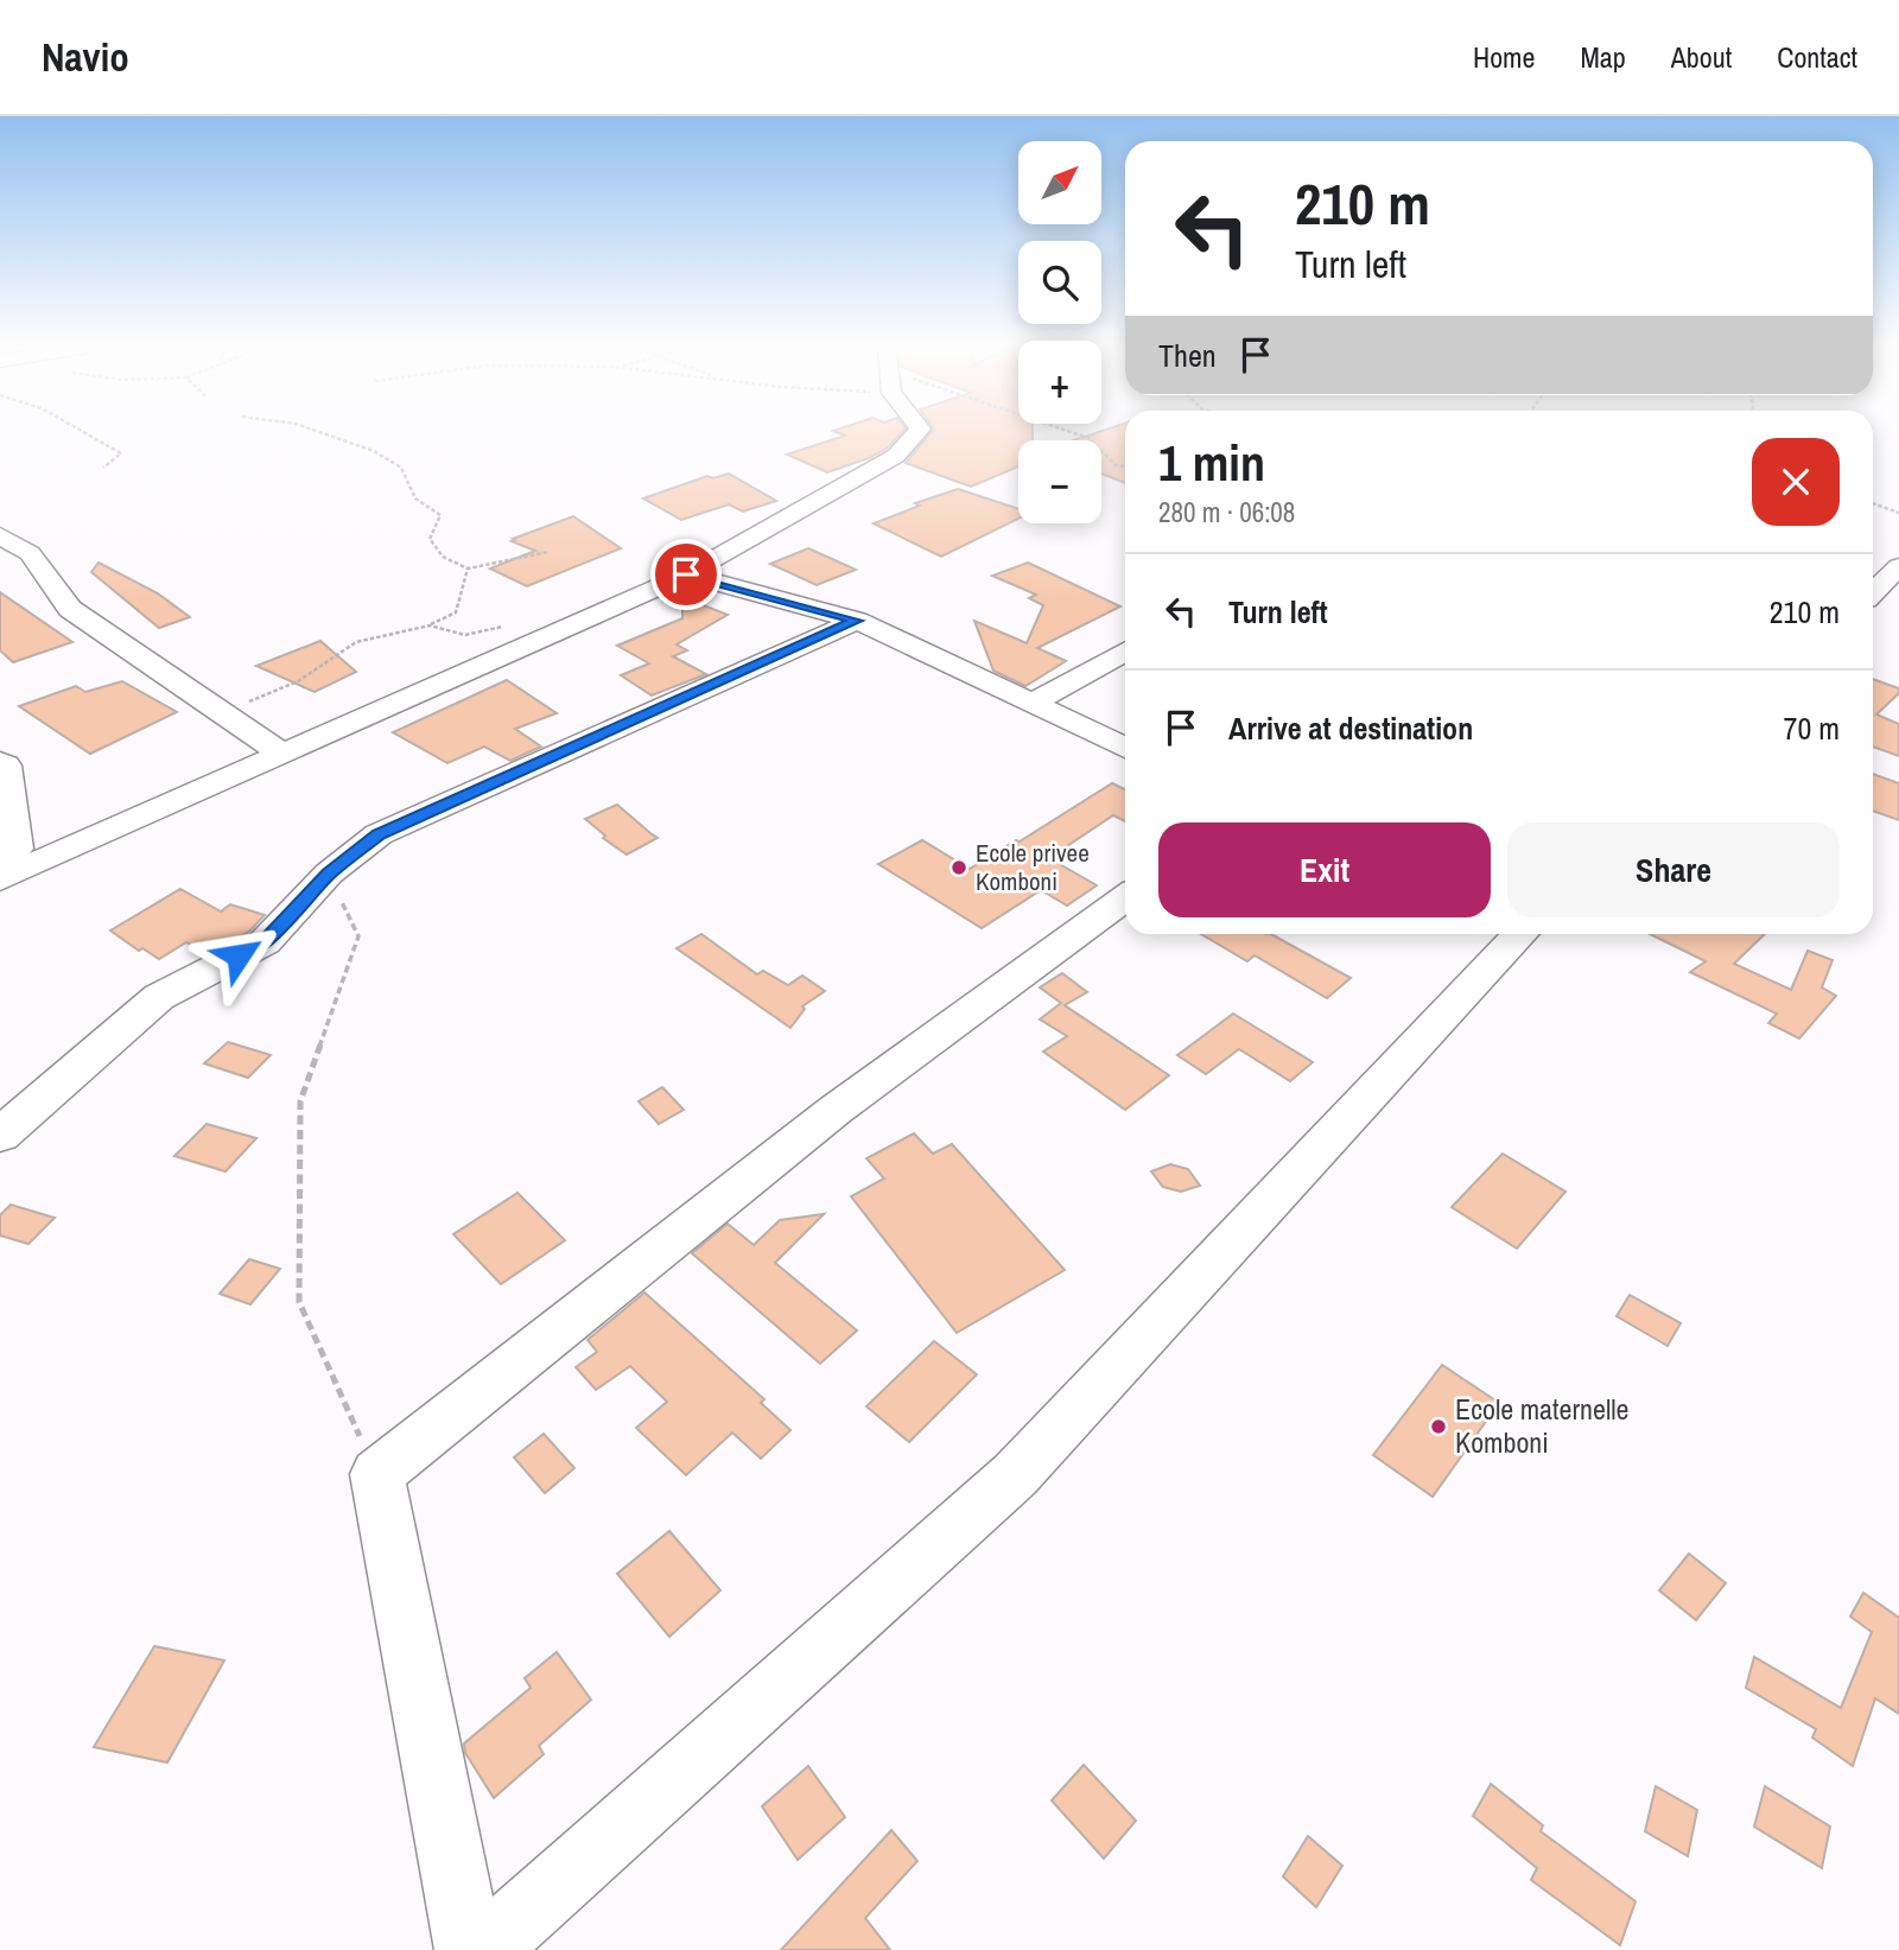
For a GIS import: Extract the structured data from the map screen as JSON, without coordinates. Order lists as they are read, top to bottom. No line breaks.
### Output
{"places":["Ecole privee Komboni","Ecole maternelle Komboni"],"north":"top right","page":{"header":"Navio","nav":["Home","Map","About","Contact"],"map_buttons":["+","−"],"turn":["210 m","Turn left"],"then":"Then","heading":["1 min","280 m · 06:08"],"list":[{"name":"Turn left","value":"210 m"},{"name":"Arrive at destination","value":"70 m"}],"buttons":["Exit","Share"]}}
